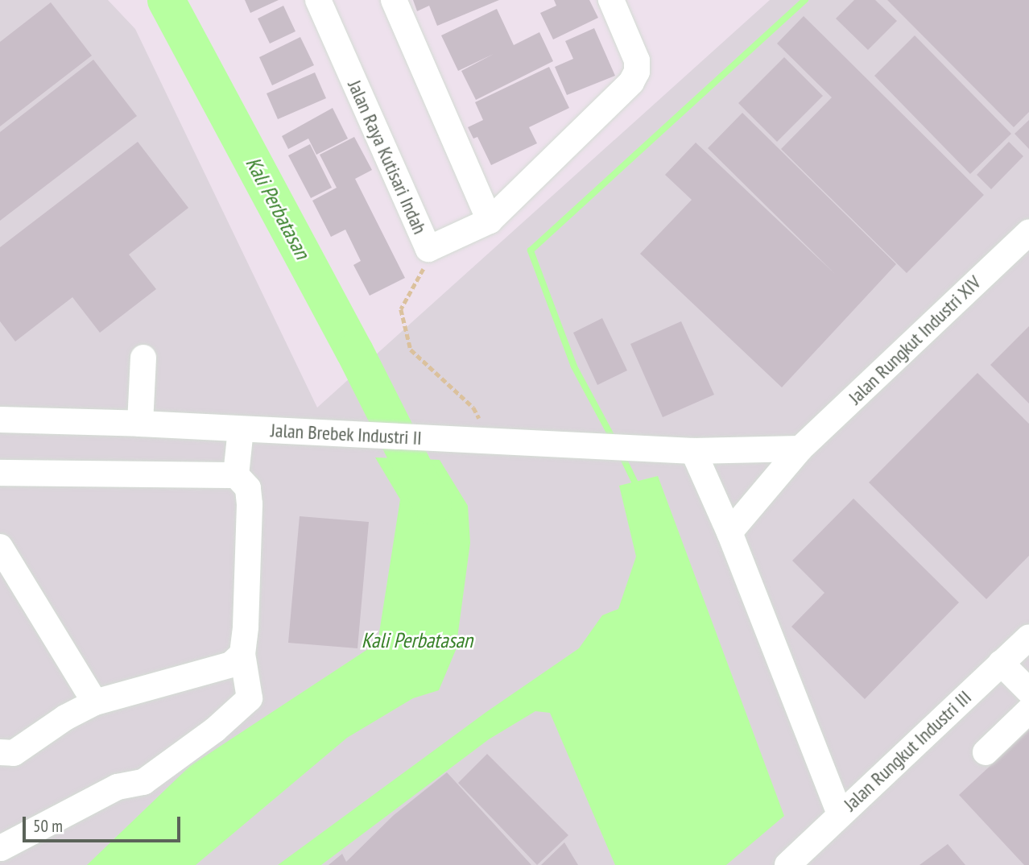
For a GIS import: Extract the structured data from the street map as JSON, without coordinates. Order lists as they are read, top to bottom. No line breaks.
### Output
{"streets":{"street":["Jalan Raya Kutisari Indah","Jalan Rungkut Industri XIV","Jalan Brebek Industri II","Jalan Rungkut Industri III"]},"water":["Kali Perbatasan"],"scale_bar":"50 m"}
